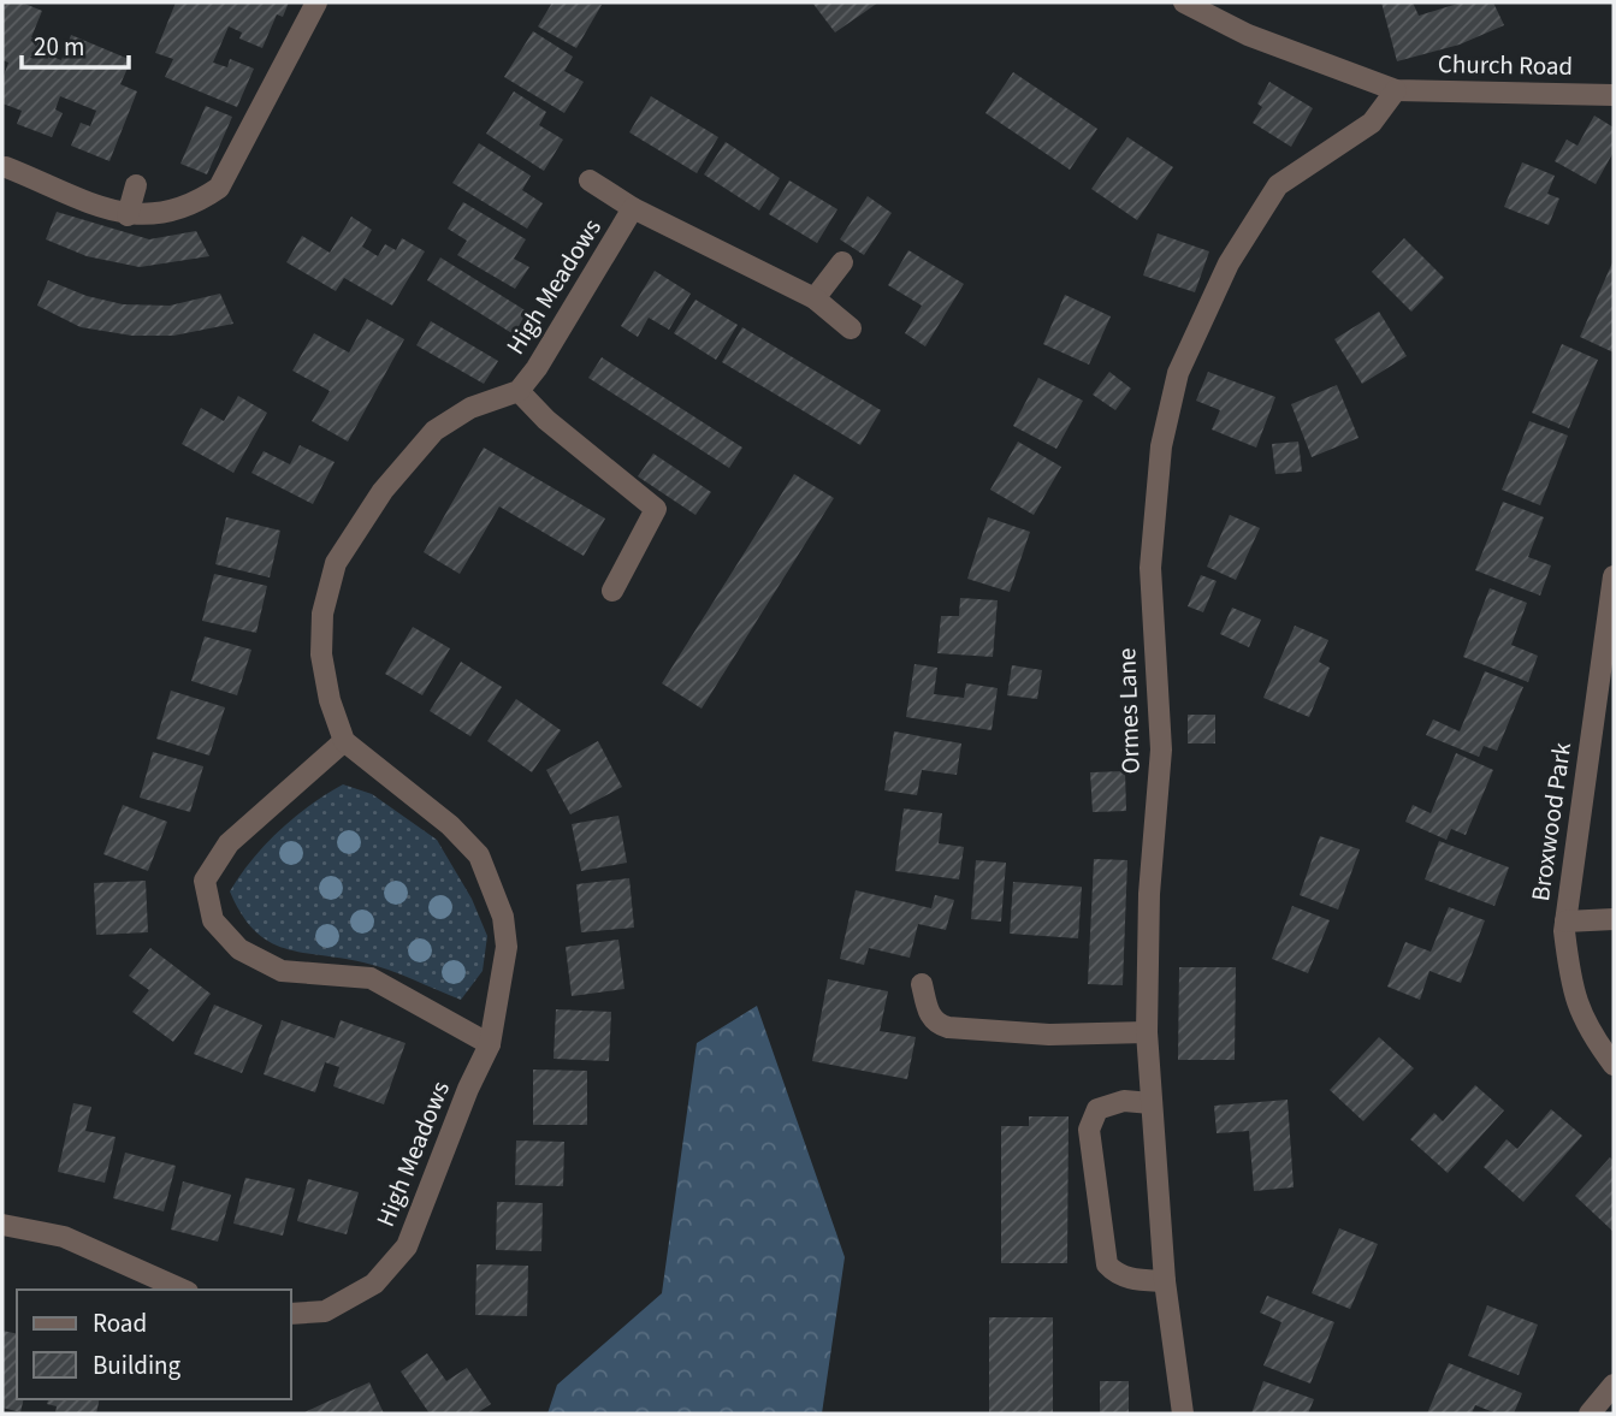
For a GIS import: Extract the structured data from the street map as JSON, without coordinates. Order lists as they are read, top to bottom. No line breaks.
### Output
{"streets":{"street":["Church Road","High Meadows","Ormes Lane","Broxwood Park"]},"crossings":[["Church Road","Ormes Lane"]],"legend":["Road","Building"],"scale_bar":"20 m"}
